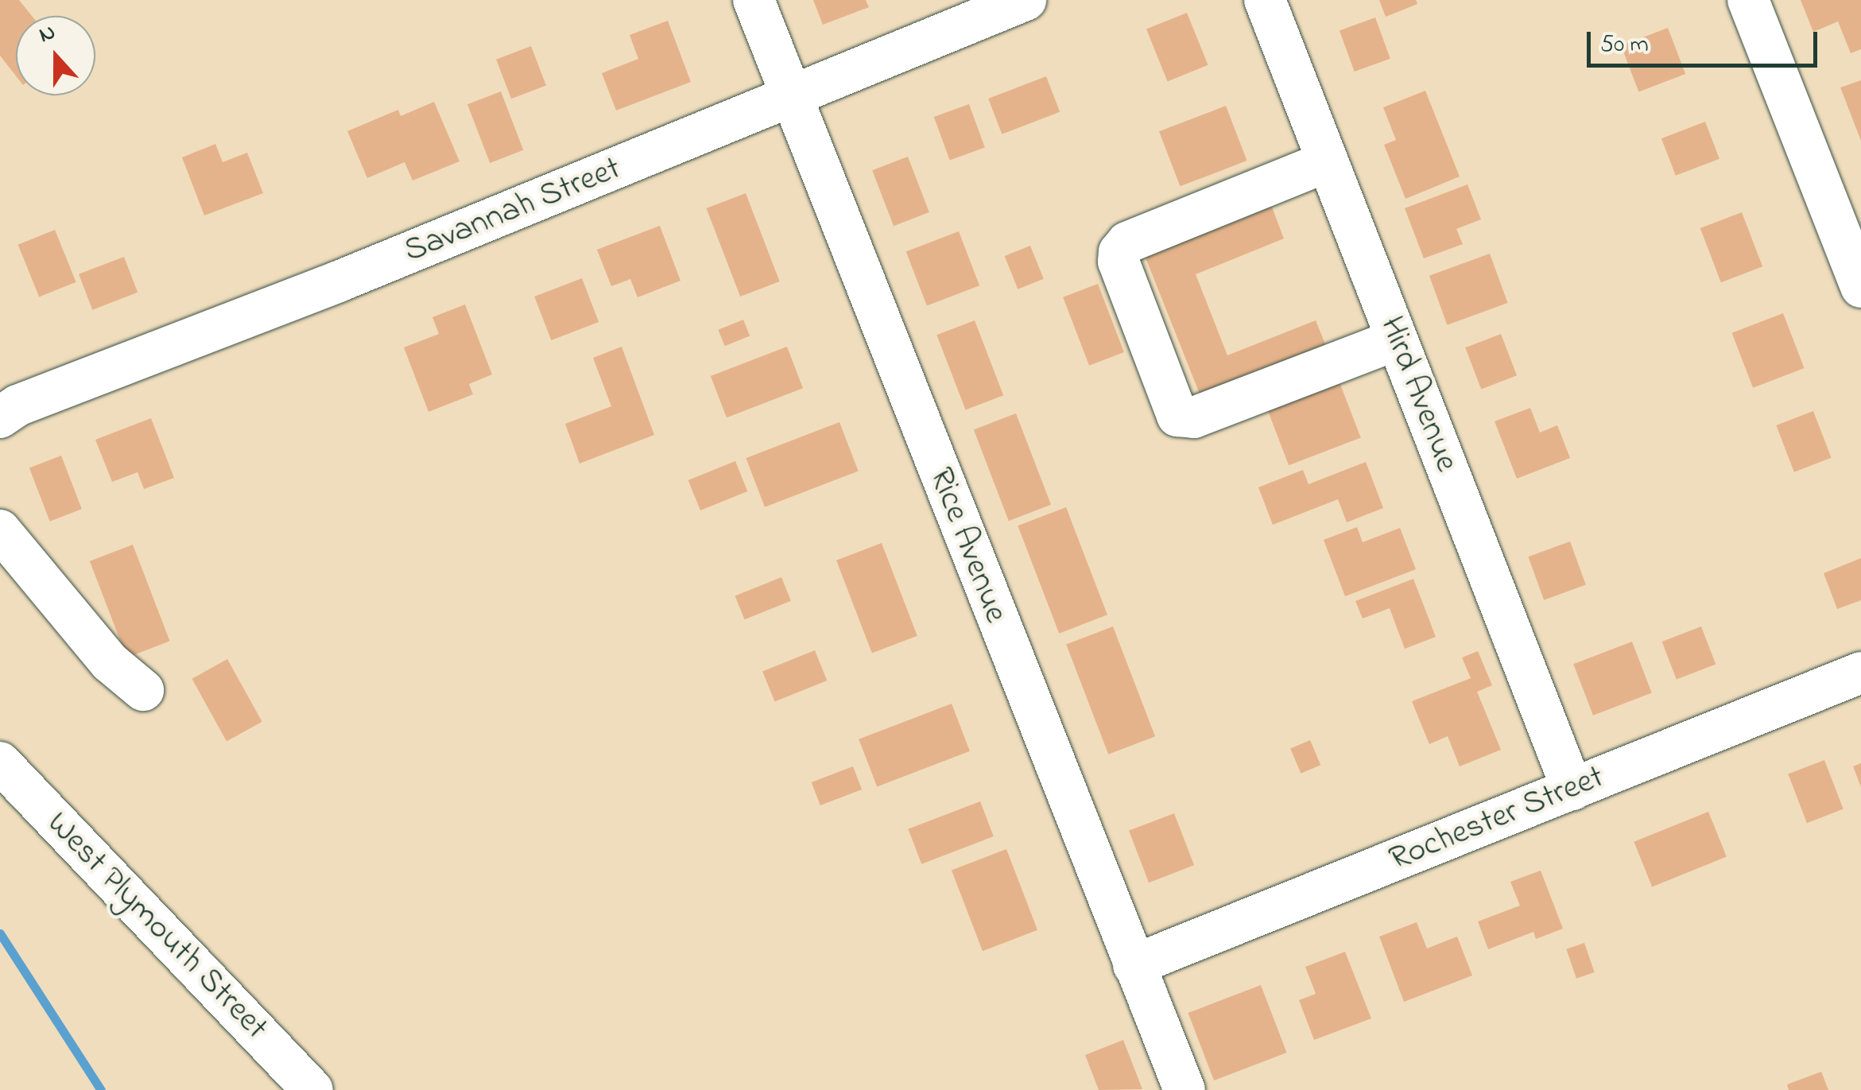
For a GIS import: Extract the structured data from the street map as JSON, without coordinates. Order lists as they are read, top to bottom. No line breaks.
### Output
{"streets":{"street":["Savannah Street","Hird Avenue","Rice Avenue","Rochester Street","West Plymouth Street"]},"crossings":[["Savannah Street","Rice Avenue"],["Hird Avenue","Rochester Street"],["Rice Avenue","Rochester Street"]],"scale_bar":"50 m","north":"top"}
